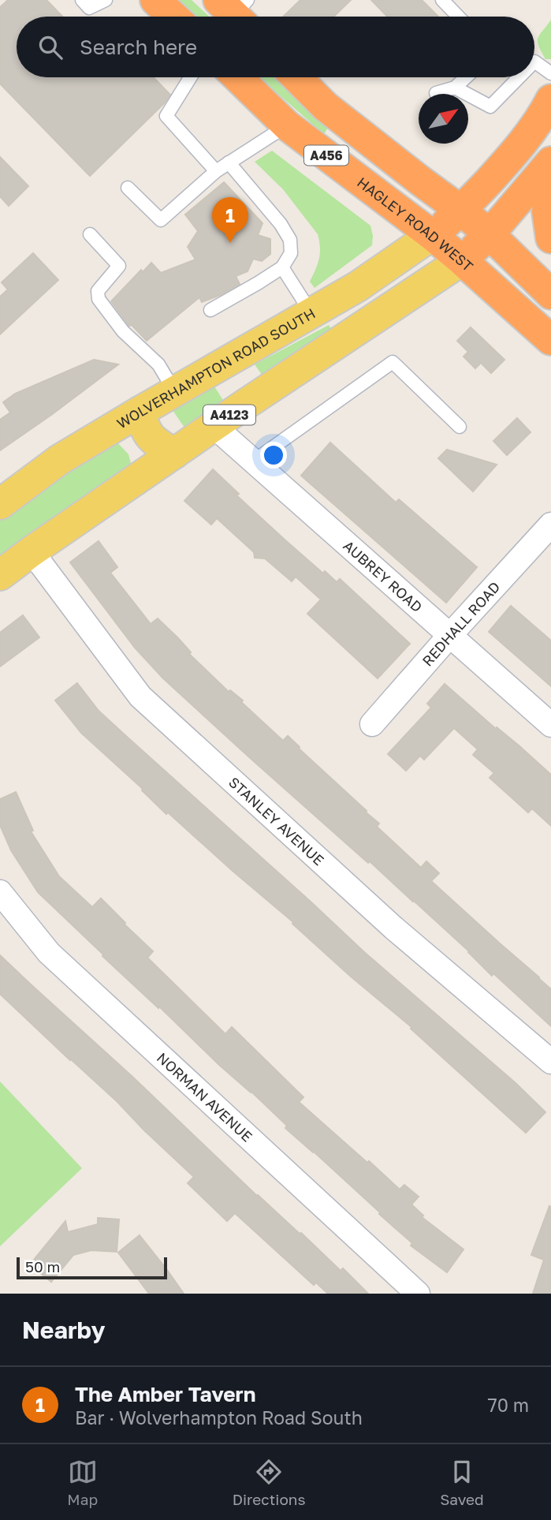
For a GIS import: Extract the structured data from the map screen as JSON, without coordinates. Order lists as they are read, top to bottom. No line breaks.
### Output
{"streets":{"highway":["A456","HAGLEY ROAD WEST"],"main road":["WOLVERHAMPTON ROAD SOUTH","A4123"],"street":["AUBREY ROAD","REDHALL ROAD","STANLEY AVENUE","NORMAN AVENUE"]},"crossings":[["HAGLEY ROAD WEST","WOLVERHAMPTON ROAD SOUTH"],["HAGLEY ROAD WEST","A4123"],["A4123","AUBREY ROAD"],["A4123","STANLEY AVENUE"],["AUBREY ROAD","REDHALL ROAD"]],"scale_bar":"50 m","north":"top right","page":{"search":"Search here","pins":"1","scale":"50 m","heading":"Nearby","list":[{"mark":"1","name":"The Amber Tavern","note":"Bar · Wolverhampton Road South","value":"70 m"}],"nav":["Map","Directions","Saved"]}}
